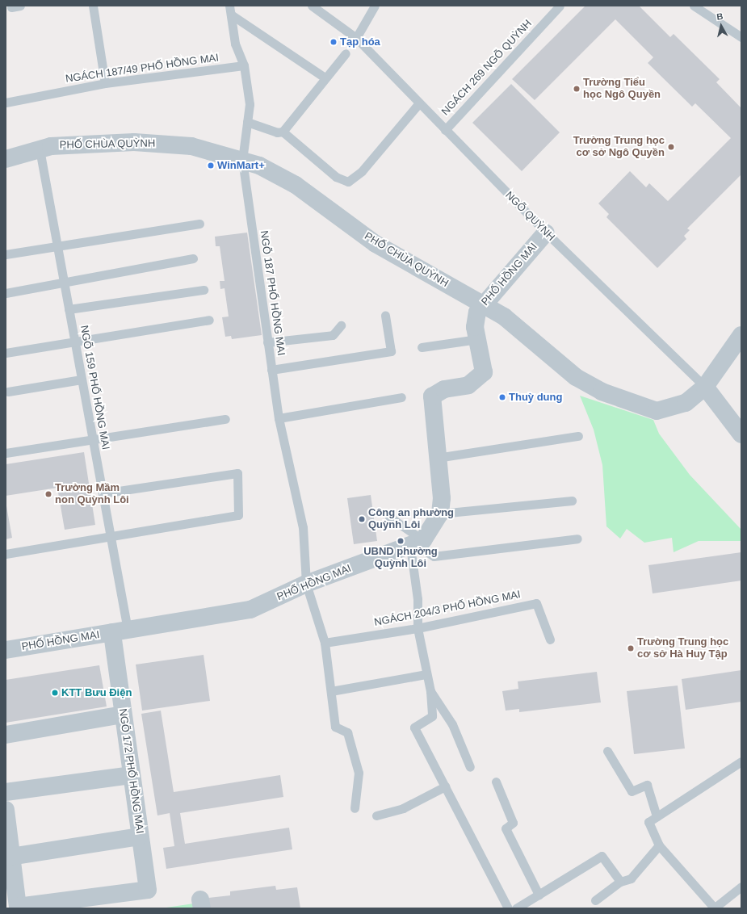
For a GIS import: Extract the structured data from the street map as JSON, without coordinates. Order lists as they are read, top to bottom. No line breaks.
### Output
{"streets":{"street":["PHỐ CHÙA QUỲNH","NGÕ QUỲNH","PHỐ HỒNG MAI","NGÕ 172 PHỐ HỒNG MAI"],"lane":["NGÁCH 269 NGÕ QUỲNH","NGÁCH 187/49 PHỐ HỒNG MAI","NGÕ 187 PHỐ HỒNG MAI","NGÕ 159 PHỐ HỒNG MAI","NGÁCH 204/3 PHỐ HỒNG MAI"]},"crossings":[["NGÁCH 269 NGÕ QUỲNH","NGÕ QUỲNH"],["NGÁCH 187/49 PHỐ HỒNG MAI","NGÕ 187 PHỐ HỒNG MAI"],["PHỐ CHÙA QUỲNH","NGÕ QUỲNH"],["PHỐ CHÙA QUỲNH","PHỐ HỒNG MAI"],["PHỐ CHÙA QUỲNH","NGÕ 187 PHỐ HỒNG MAI"],["PHỐ CHÙA QUỲNH","NGÕ 159 PHỐ HỒNG MAI"],["NGÕ QUỲNH","PHỐ HỒNG MAI"],["PHỐ HỒNG MAI","NGÕ 187 PHỐ HỒNG MAI"],["PHỐ HỒNG MAI","NGÕ 159 PHỐ HỒNG MAI"],["PHỐ HỒNG MAI","NGÕ 172 PHỐ HỒNG MAI"],["NGÕ 187 PHỐ HỒNG MAI","NGÁCH 204/3 PHỐ HỒNG MAI"],["NGÕ 159 PHỐ HỒNG MAI","NGÕ 172 PHỐ HỒNG MAI"]],"places":["Tạp hóa","Trường Tiểu học Ngô Quyền","Trường Trung học cơ sở Ngô Quyền","WinMart+","Thuỳ dung","Trường Mầm non Quỳnh Lôi","Công an phường Quỳnh Lôi","UBND phường Quỳnh Lôi","Trường Trung học cơ sở Hà Huy Tập","KTT Bưu Điện"],"north":"top"}
